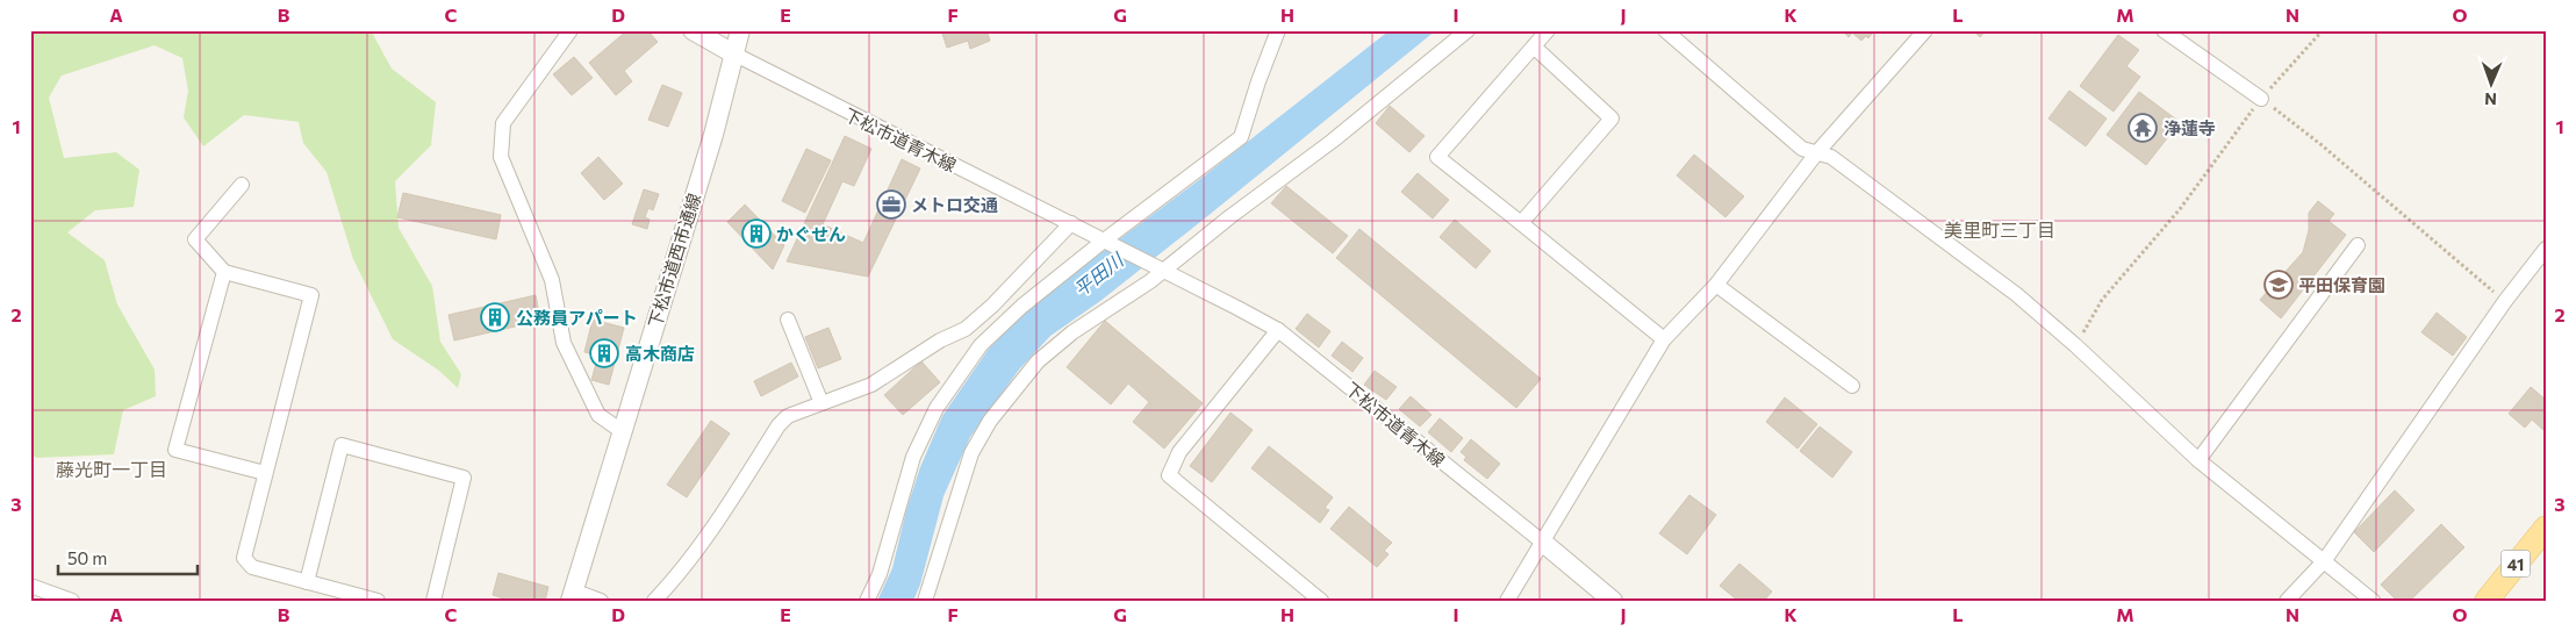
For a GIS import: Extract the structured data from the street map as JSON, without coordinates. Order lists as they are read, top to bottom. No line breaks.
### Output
{"streets":{"main road":["41"],"street":["下松市道青木線","下松市道西市通線"]},"crossings":[["下松市道青木線","下松市道西市通線"]],"districts":["美里町三丁目","藤光町一丁目"],"water":["平田川"],"places":{"temple":["浄蓮寺"],"office":["メトロ交通"],"building":["かぐせん","公務員アパート","高木商店"],"school or university":["平田保育園"]},"scale_bar":"50 m","north":"bottom","grid":{"columns":["A","B","C","D","E","F","G","H","I","J","K","L","M","N","O"],"rows":["1","2","3"]}}
